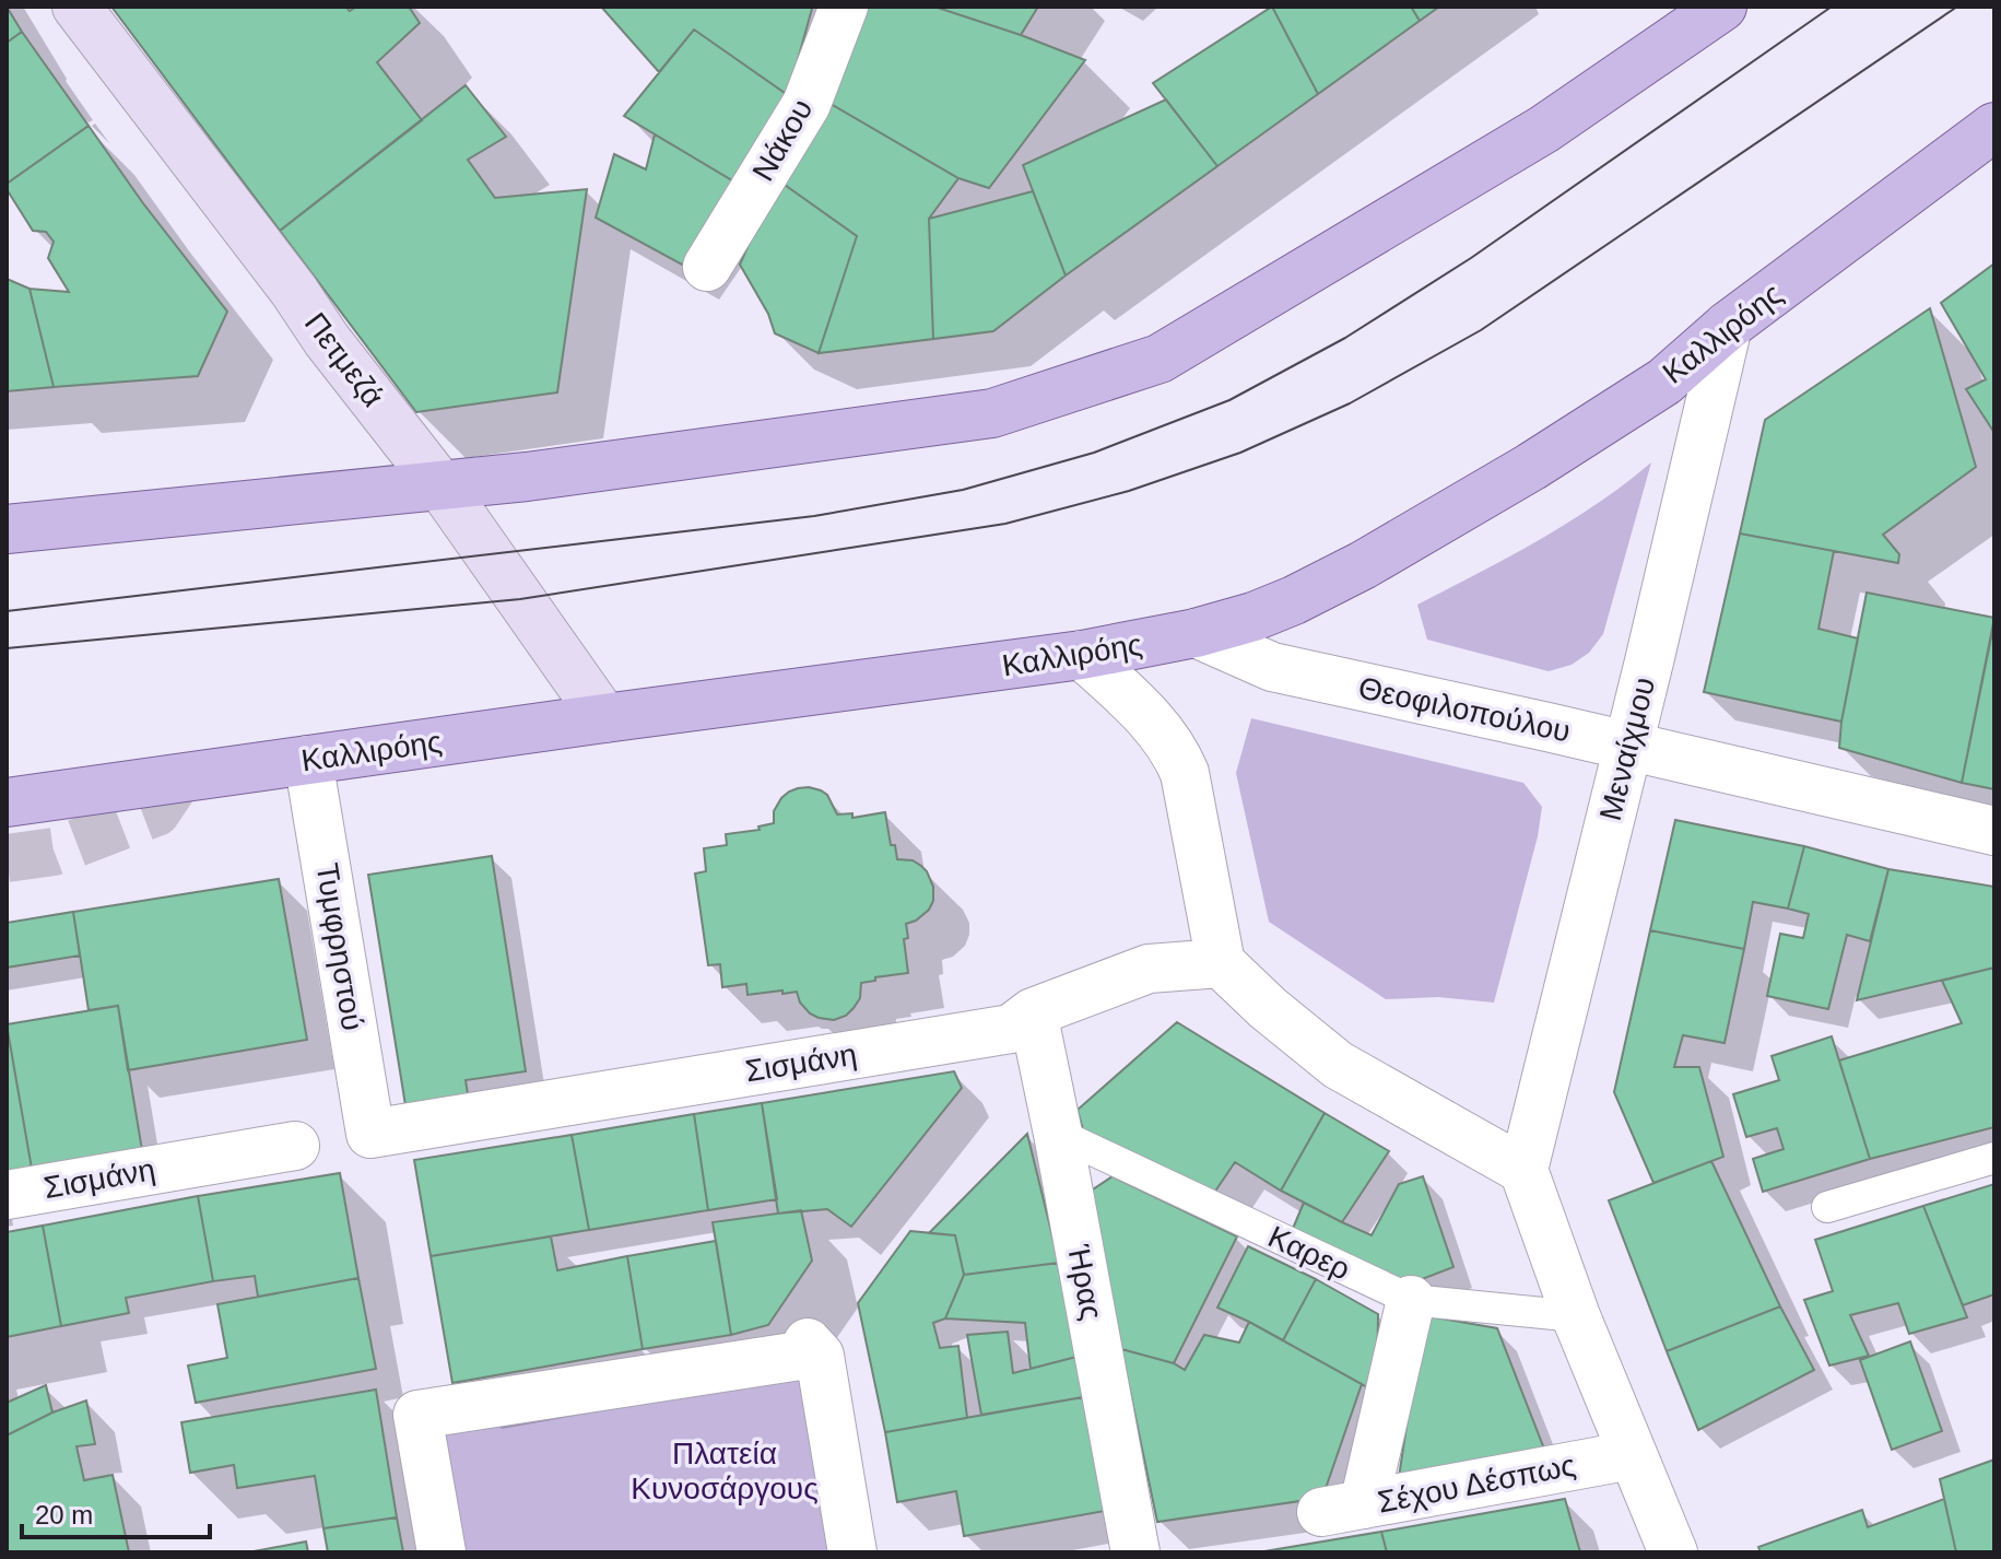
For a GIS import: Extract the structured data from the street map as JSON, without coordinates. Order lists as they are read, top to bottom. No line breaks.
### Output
{"streets":{"main road":["Καλλιρόης"],"street":["Νάκου","Πετμεζά","Θεοφιλοπούλου","Μεναίχμου","Τυμφρηστού","Σισμάνη","Ήρας","Σέχου Δέσπως"],"lane":["Καρερ"]},"crossings":[["Καλλιρόης","Πετμεζά"],["Καλλιρόης","Θεοφιλοπούλου"],["Καλλιρόης","Μεναίχμου"],["Καλλιρόης","Τυμφρηστού"],["Θεοφιλοπούλου","Μεναίχμου"],["Τυμφρηστού","Σισμάνη"],["Σισμάνη","Ήρας"],["Καρερ","Ήρας"],["Καρερ","Σέχου Δέσπως"]],"parks":["Πλατεία Κυνοσάργους"],"scale_bar":"20 m"}
